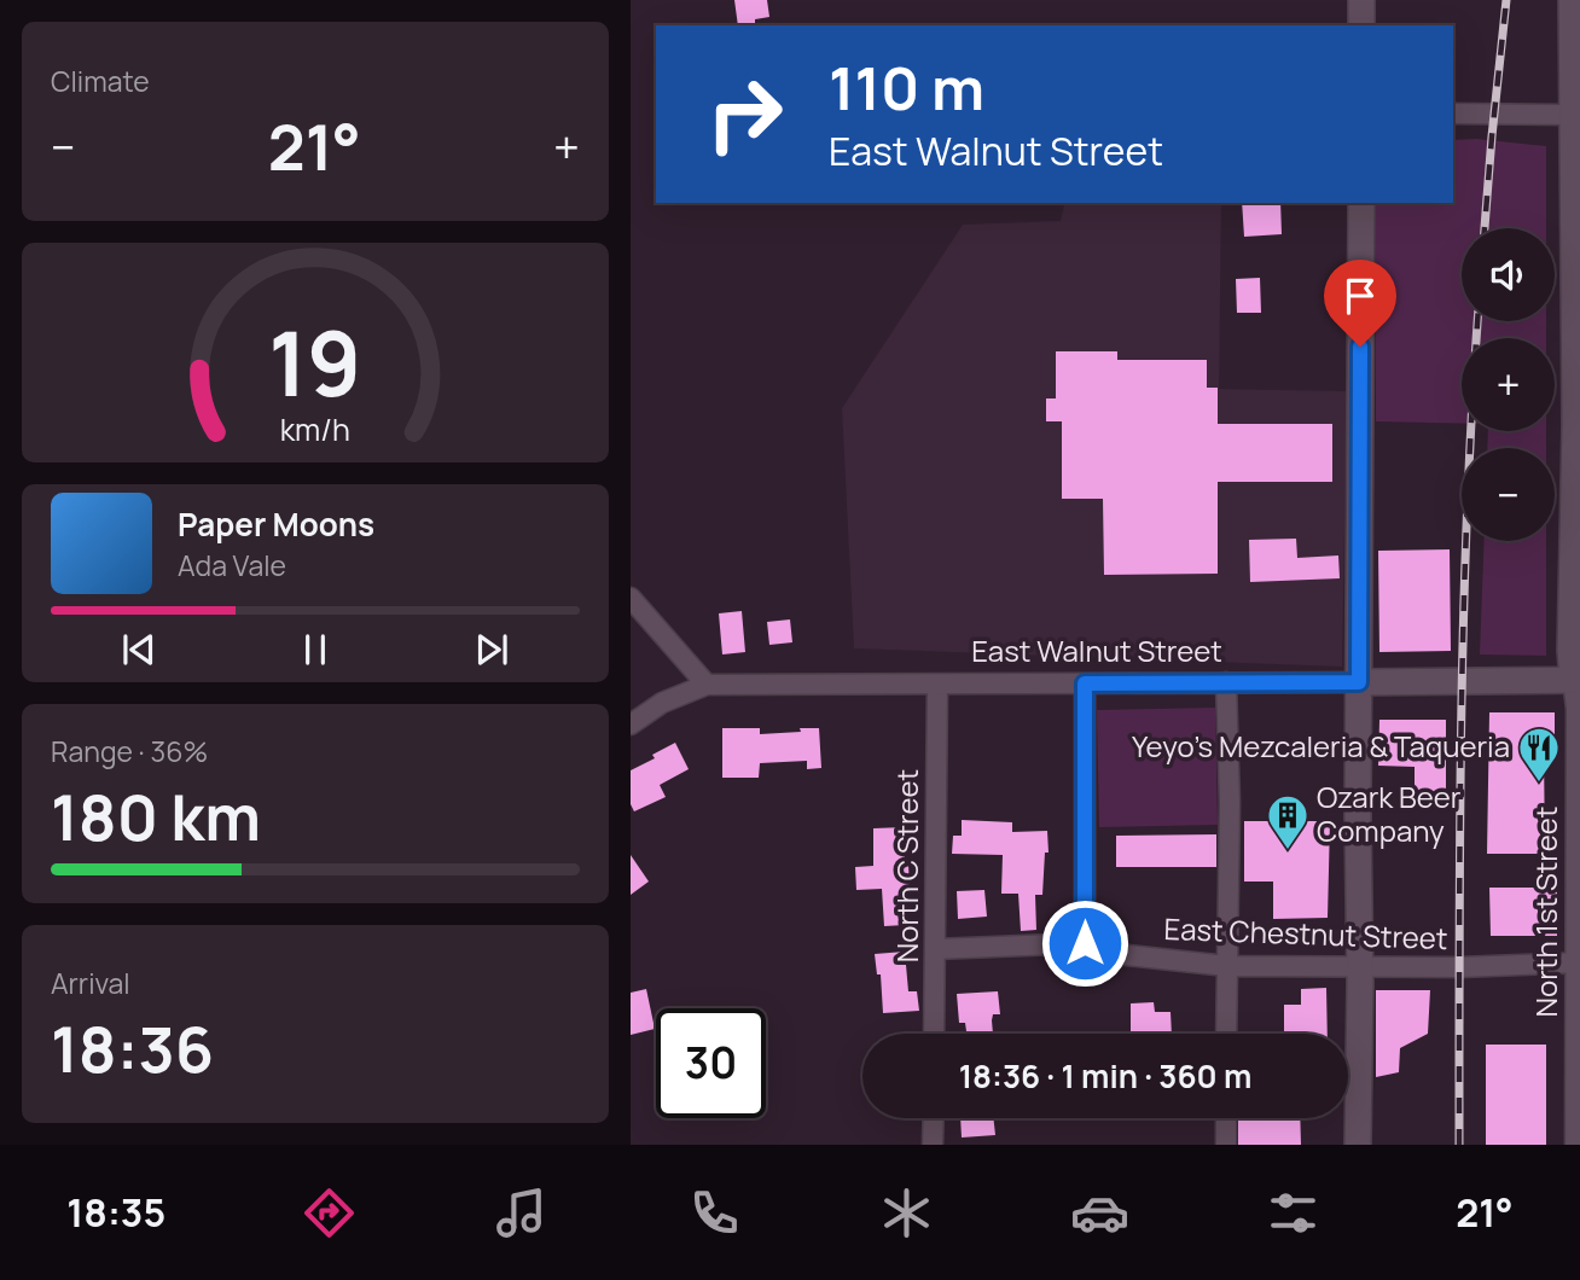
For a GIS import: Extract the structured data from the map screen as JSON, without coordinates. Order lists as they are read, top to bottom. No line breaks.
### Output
{"streets":{"street":["East Walnut Street","North C Street","North 1st Street","East Chestnut Street"]},"crossings":[["East Walnut Street","North C Street"],["East Walnut Street","North 1st Street"],["North C Street","East Chestnut Street"],["North 1st Street","East Chestnut Street"]],"places":{"restaurant":["Yeyo's Mezcaleria & Taqueria"],"building":["Ozark Beer Company"]},"page":{"tile":["Climate",["Range · 36%","180 km"],["Arrival","18:36"]],"turn":["110 m","East Walnut Street"],"heat":["−","21°","+"],"map_buttons":["+","−"],"song":["Paper Moons","Ada Vale"],"limit":"30","trip":"18:36 · 1 min · 360 m","tabs":["18:35","21°"],"gauge":["19","km/h"]}}
